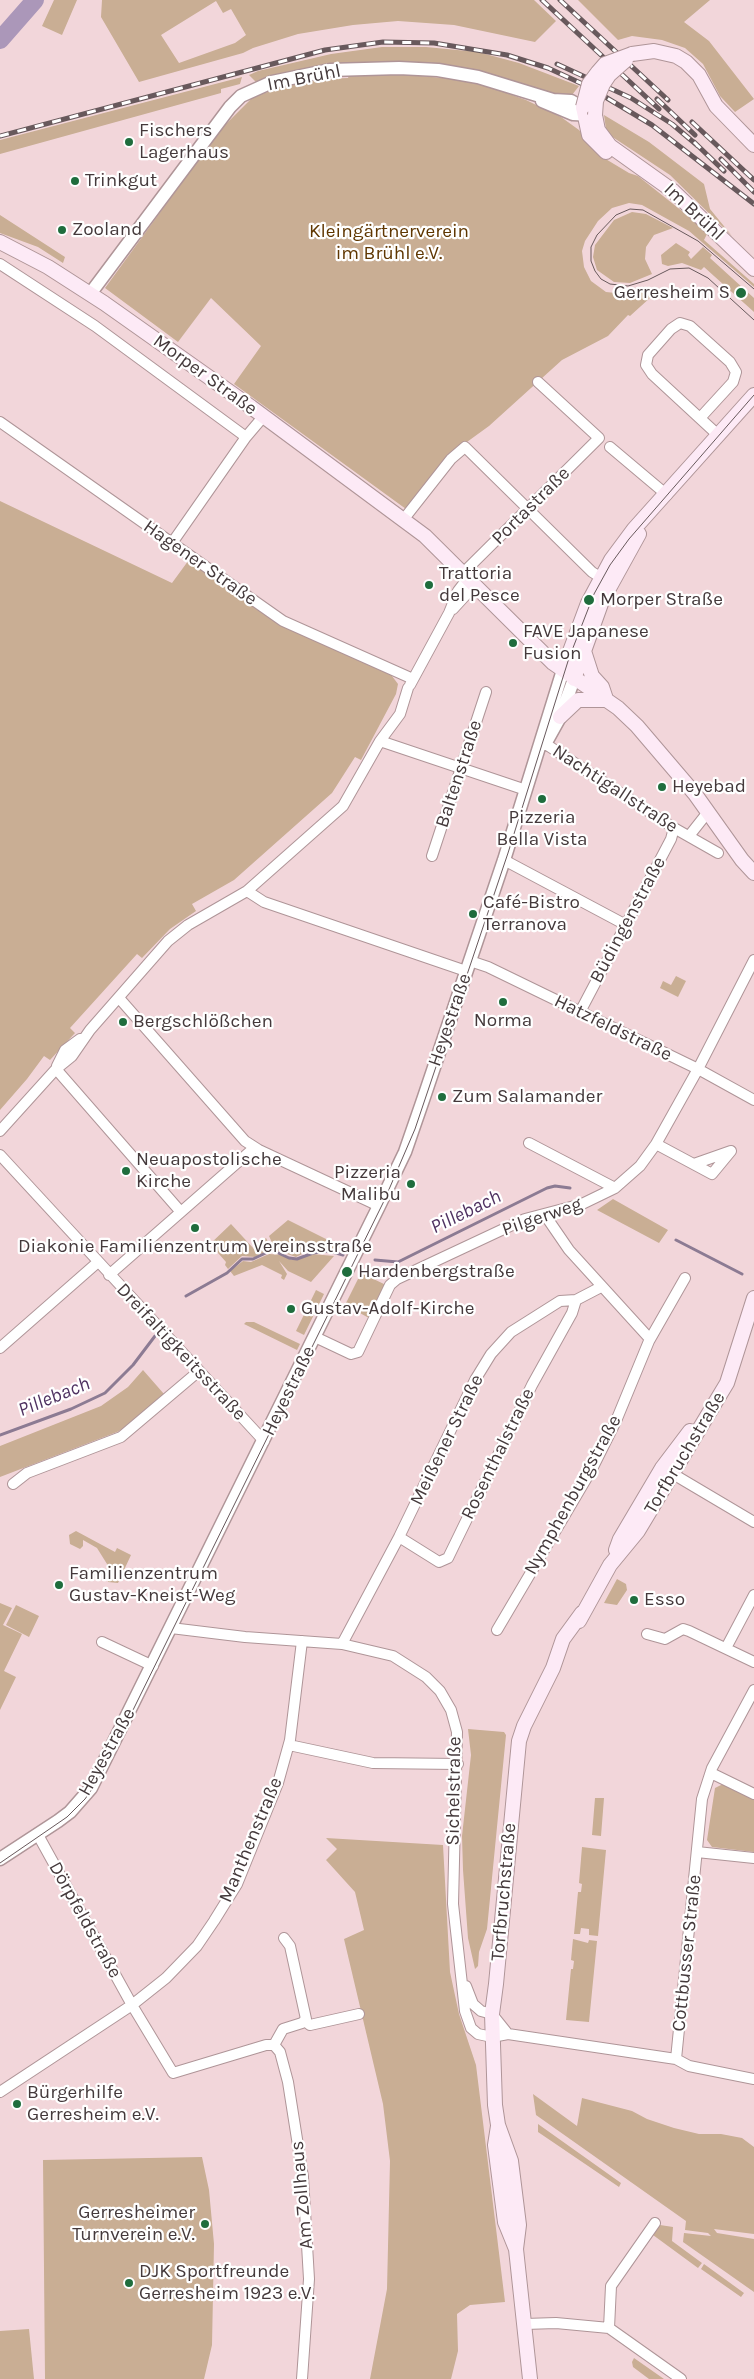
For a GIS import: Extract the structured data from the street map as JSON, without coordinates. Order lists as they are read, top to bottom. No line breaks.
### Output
{"streets":{"main road":["Im Brühl","Morper Straße","Heyestraße","Torfbruchstraße"],"street":["Portastraße","Hagener Straße","Baltenstraße","Nachtigallstraße","Büdingenstraße","Hatzfeldstraße","Pilgerweg","Dreifaltigkeitsstraße","Meißener Straße","Rosenthalstraße","Nymphenburgstraße","Sichelstraße","Manthenstraße","Dörpfeldstraße","Cottbusser Straße","Am Zollhaus"]},"crossings":[["Im Brühl","Morper Straße"],["Morper Straße","Portastraße"],["Morper Straße","Heyestraße"],["Portastraße","Hagener Straße"],["Portastraße","Hatzfeldstraße"],["Nachtigallstraße","Büdingenstraße"],["Nachtigallstraße","Heyestraße"],["Büdingenstraße","Hatzfeldstraße"],["Heyestraße","Hatzfeldstraße"],["Heyestraße","Pilgerweg"],["Heyestraße","Dreifaltigkeitsstraße"],["Heyestraße","Sichelstraße"],["Heyestraße","Dörpfeldstraße"],["Hatzfeldstraße","Pilgerweg"],["Meißener Straße","Rosenthalstraße"],["Meißener Straße","Sichelstraße"],["Torfbruchstraße","Sichelstraße"],["Torfbruchstraße","Cottbusser Straße"],["Sichelstraße","Manthenstraße"],["Sichelstraße","Cottbusser Straße"],["Manthenstraße","Dörpfeldstraße"],["Dörpfeldstraße","Am Zollhaus"]],"water":["Pillebach"],"parks":["Kleingärtnerverein im Brühl e.V."],"places":["Fischers Lagerhaus","Trinkgut","Zooland","Gerresheim S","Trattoria del Pesce","Morper Straße","FAVE Japanese Fusion","Heyebad","Pizzeria Bella Vista","Café-Bistro Terranova","Norma","Bergschlößchen","Zum Salamander","Neuapostolische Kirche","Pizzeria Malibu","Diakonie Familienzentrum Vereinsstraße","Hardenbergstraße","Gustav-Adolf-Kirche","Familienzentrum Gustav-Kneist-Weg","Esso","Bürgerhilfe Gerresheim e.V.","Gerresheimer Turnverein e.V.","DJK Sportfreunde Gerresheim 1923 e.V."]}
